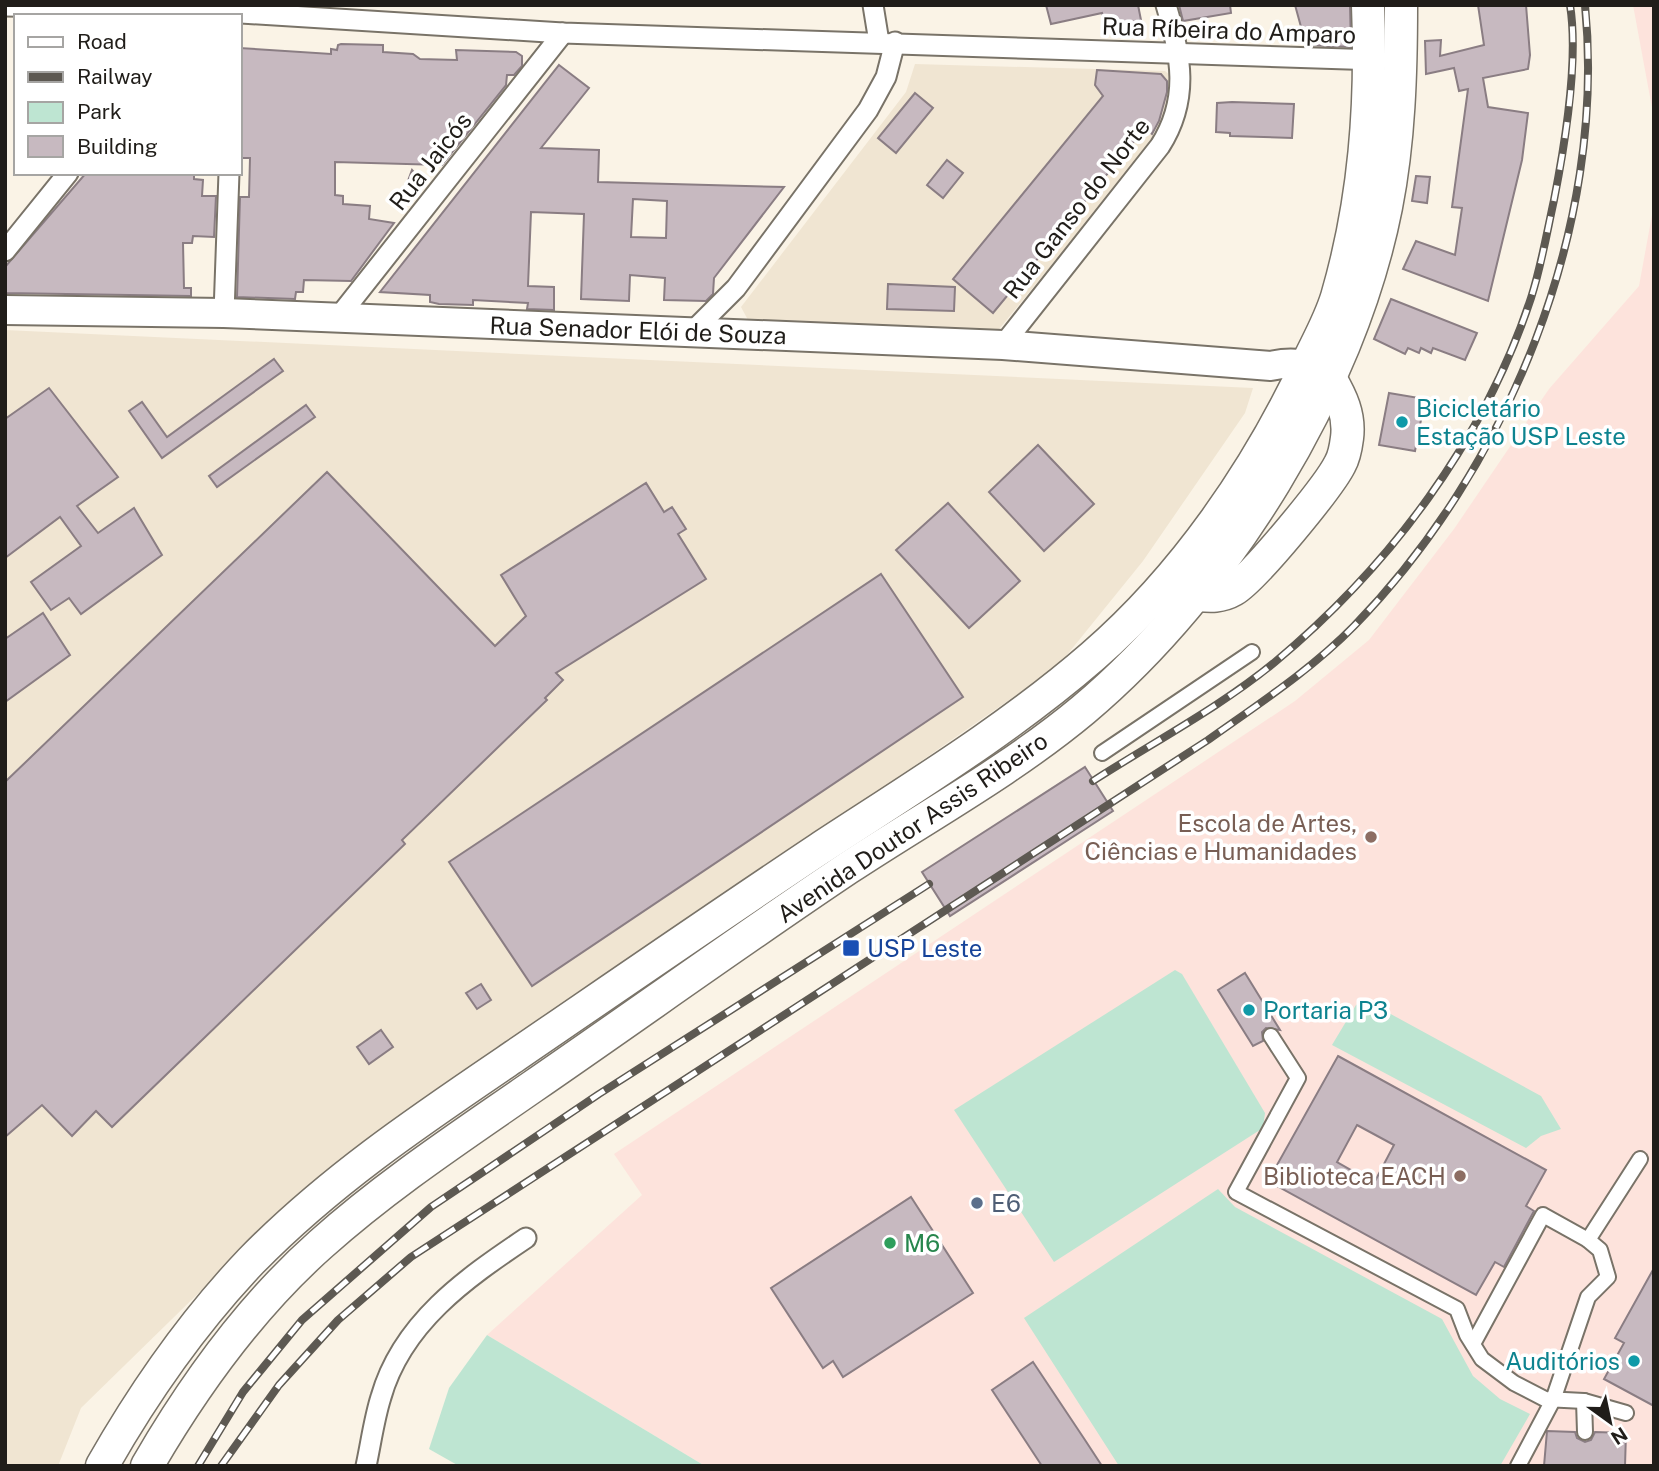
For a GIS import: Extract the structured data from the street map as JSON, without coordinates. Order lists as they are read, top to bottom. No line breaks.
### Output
{"streets":{"main road":["Rua Senador Elói de Souza","Avenida Doutor Assis Ribeiro"],"street":["Rua Ríbeira do Amparo","Rua Jaicós","Rua Ganso do Norte"]},"crossings":[["Rua Ríbeira do Amparo","Rua Jaicós"],["Rua Ríbeira do Amparo","Rua Ganso do Norte"],["Rua Ríbeira do Amparo","Avenida Doutor Assis Ribeiro"],["Rua Jaicós","Rua Senador Elói de Souza"],["Rua Ganso do Norte","Rua Senador Elói de Souza"],["Rua Senador Elói de Souza","Avenida Doutor Assis Ribeiro"]],"places":{"other":["Bicicletário Estação USP Leste","Escola de Artes, Ciências e Humanidades","Portaria P3","Biblioteca EACH","E6","M6","Auditórios"],"transit":["USP Leste"]},"legend":["Road","Railway","Park","Building"],"north":"bottom right"}
